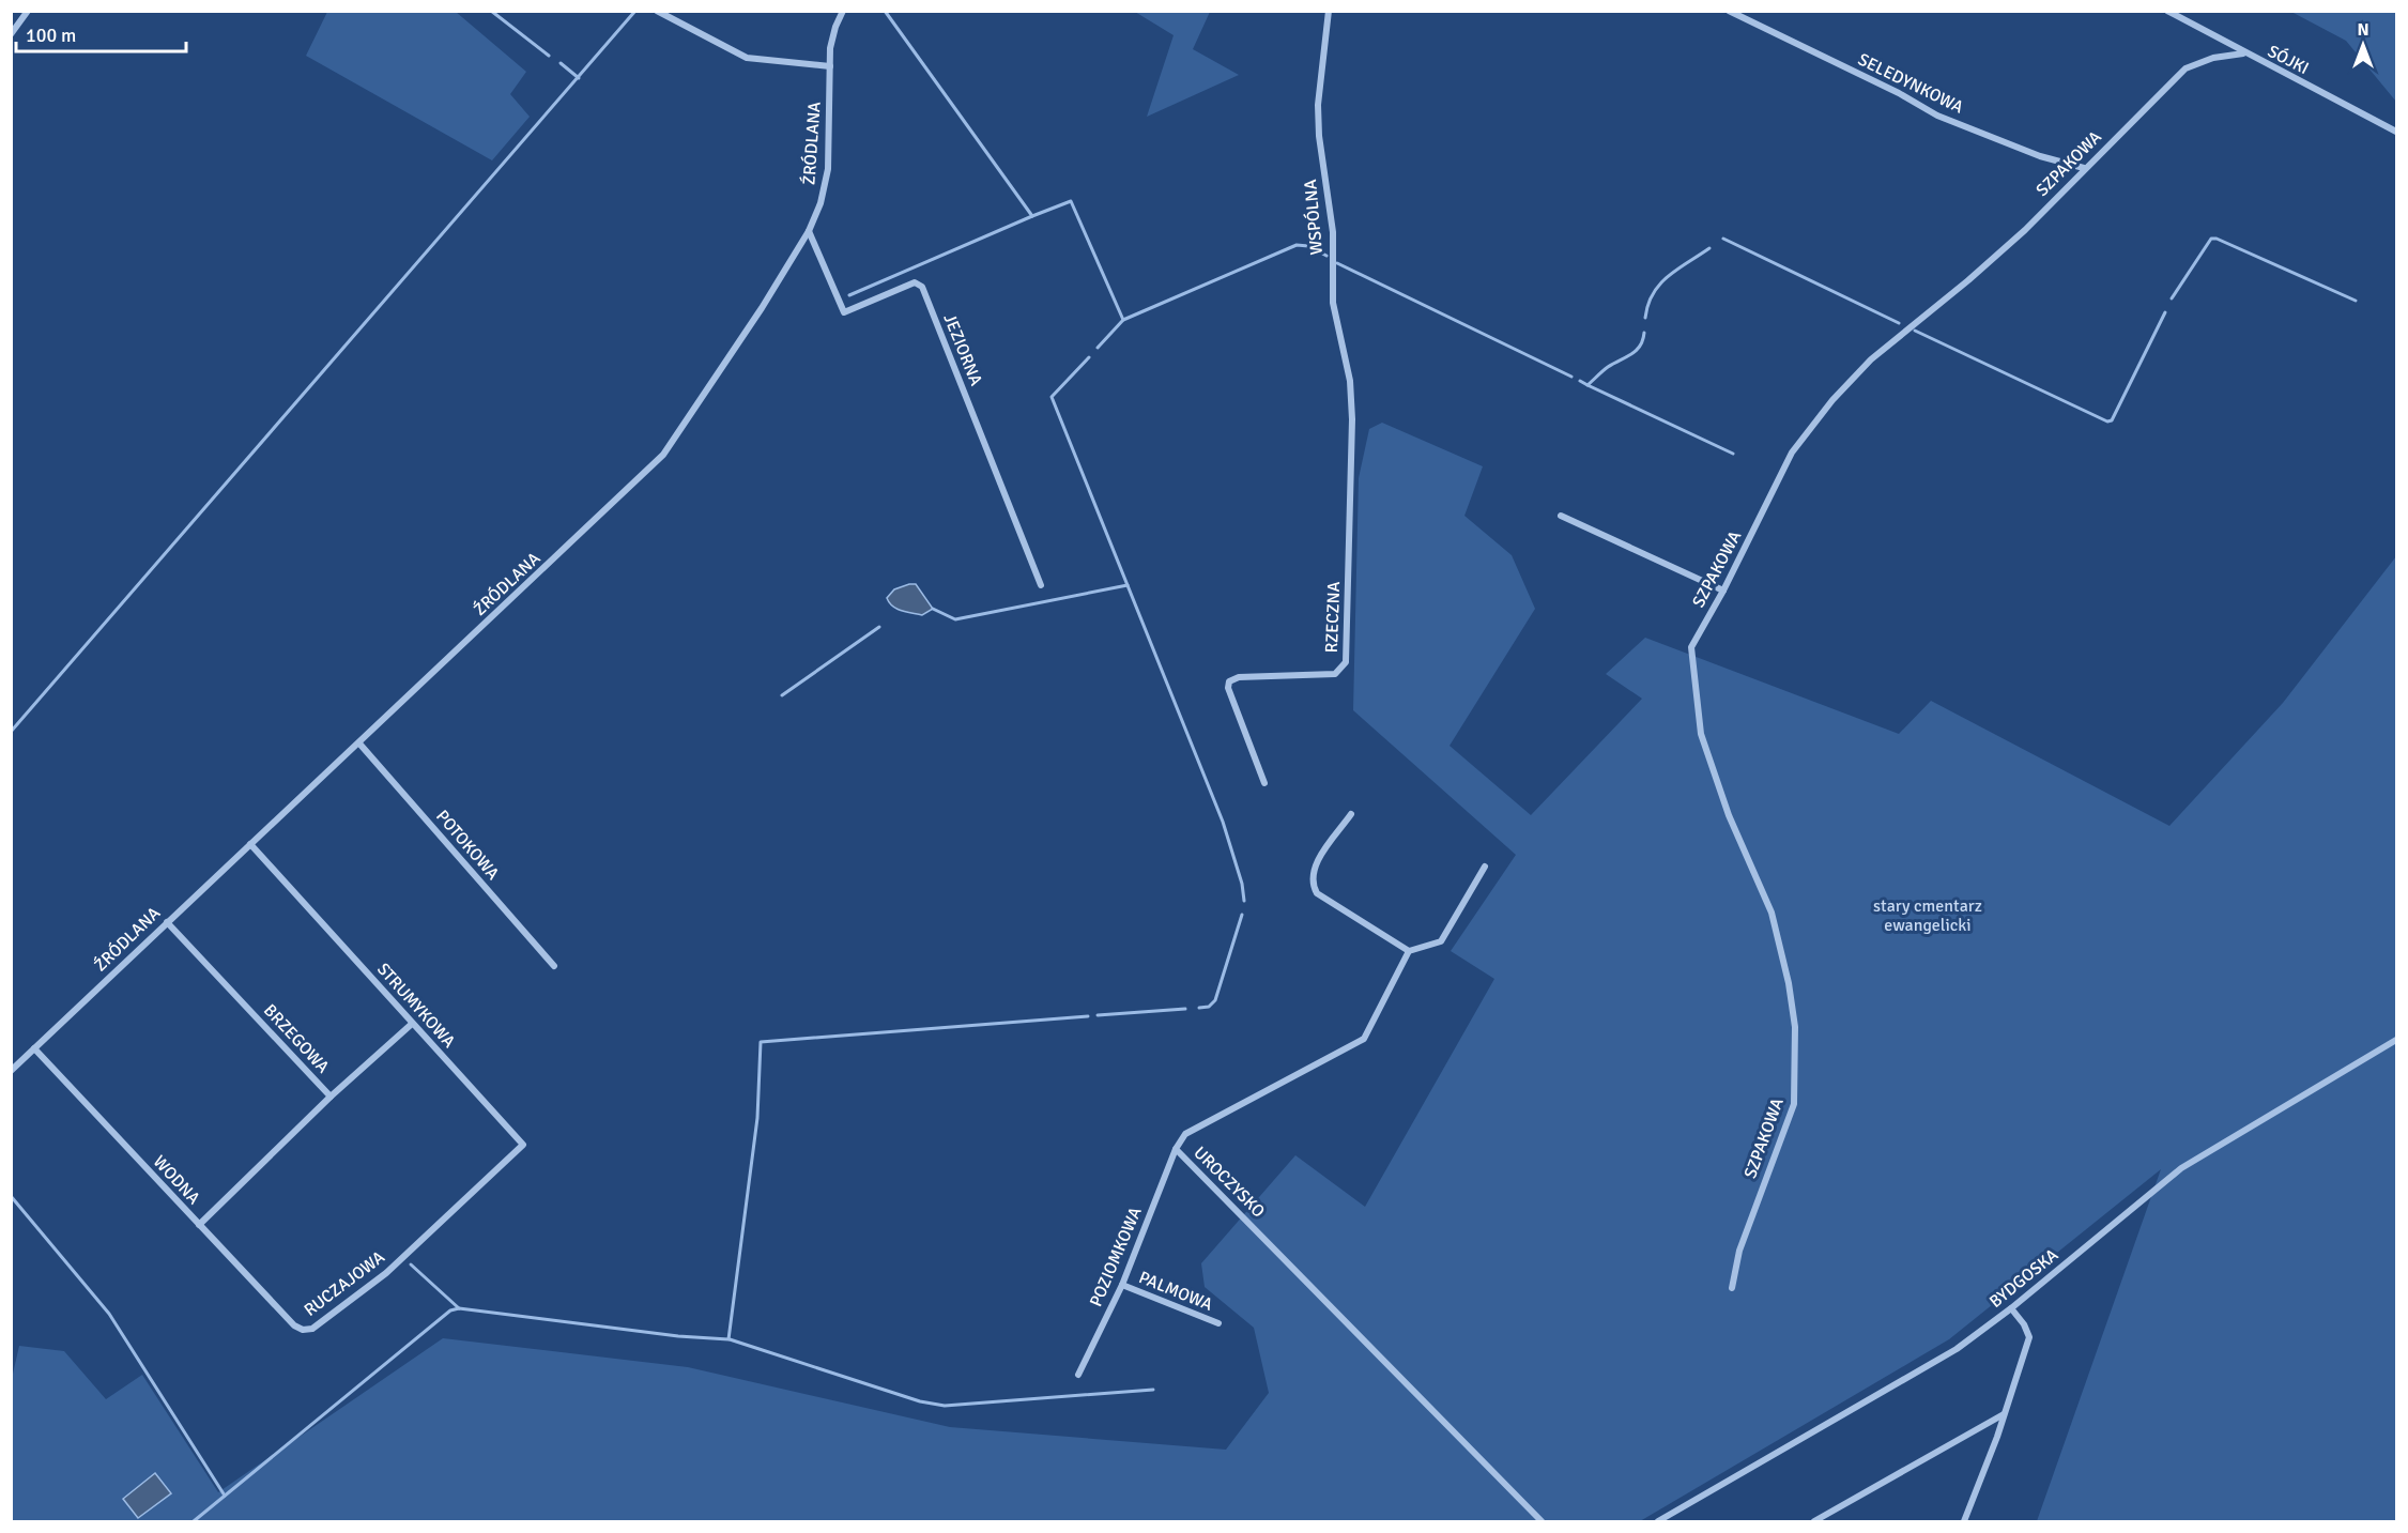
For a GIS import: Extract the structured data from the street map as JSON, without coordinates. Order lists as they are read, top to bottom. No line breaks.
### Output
{"streets":{"street":["SÓJKI","SELEDYNKOWA","ŹRÓDLANA","SZPAKOWA","WSPÓLNA","JEZIORNA","RZECZNA","POTOKOWA","STRUMYKOWA","BRZEGOWA","WODNA","UROCZYSKO","POZIOMKOWA","BYDGOSKA","RUCZAJOWA","PALMOWA"]},"crossings":[["SÓJKI","SZPAKOWA"],["SELEDYNKOWA","SZPAKOWA"],["ŹRÓDLANA","JEZIORNA"],["ŹRÓDLANA","POTOKOWA"],["ŹRÓDLANA","STRUMYKOWA"],["ŹRÓDLANA","BRZEGOWA"],["ŹRÓDLANA","WODNA"],["WSPÓLNA","RZECZNA"],["STRUMYKOWA","BRZEGOWA"],["STRUMYKOWA","RUCZAJOWA"],["BRZEGOWA","WODNA"],["WODNA","RUCZAJOWA"],["UROCZYSKO","POZIOMKOWA"],["POZIOMKOWA","PALMOWA"]],"parks":["stary cmentarz ewangelicki"],"scale_bar":"100 m","north":"top"}
